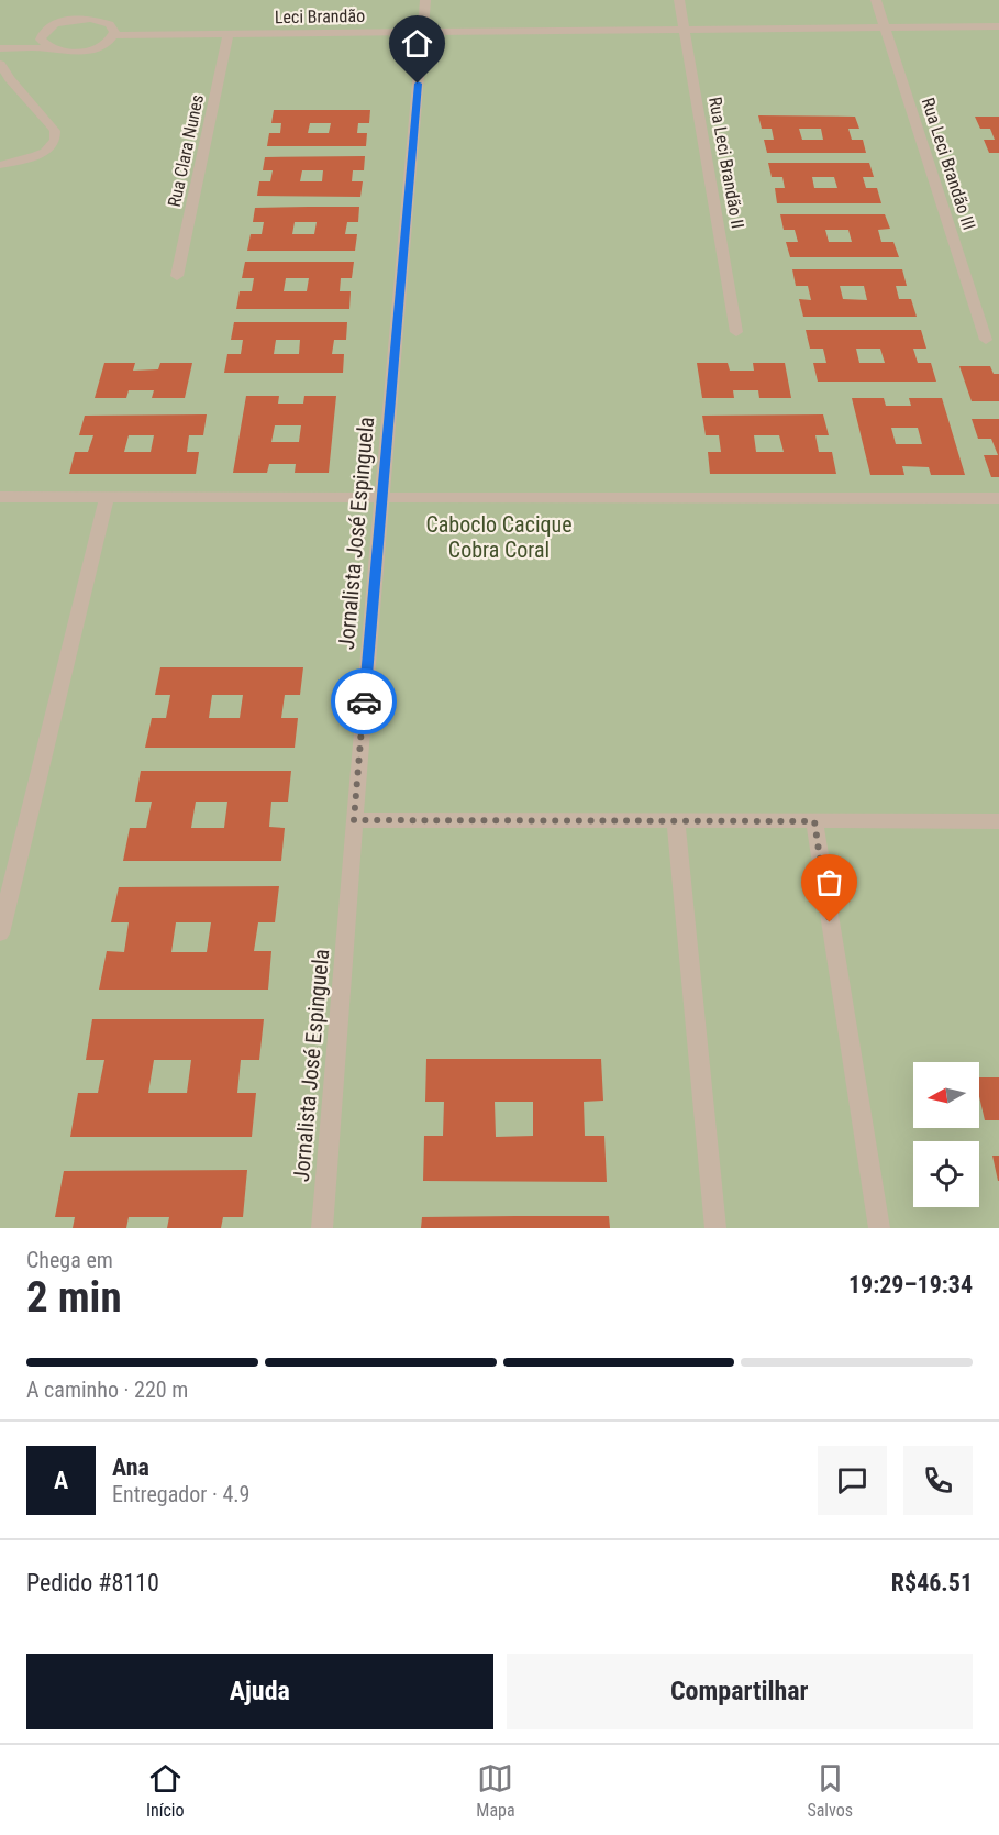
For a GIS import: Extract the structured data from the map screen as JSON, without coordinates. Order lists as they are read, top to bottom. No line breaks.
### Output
{"streets":{"street":["Leci Brandão","Rua Clara Nunes","Rua Leci Brandão II","Rua Leci Brandão III","Jornalista José Espinguela"]},"crossings":[["Leci Brandão","Rua Clara Nunes"],["Leci Brandão","Rua Leci Brandão II"],["Leci Brandão","Rua Leci Brandão III"],["Leci Brandão","Jornalista José Espinguela"]],"parks":["Caboclo Cacique Cobra Coral"],"north":"left","page":{"heading":["2 min","Chega em","19:29–19:34"],"panel":["Ana","Entregador · 4.9","Pedido #8110","R$46.51"],"bar":"A caminho · 220 m","round":"A","buttons":["Ajuda","Compartilhar"],"tabs":["Início","Mapa","Salvos"]}}
